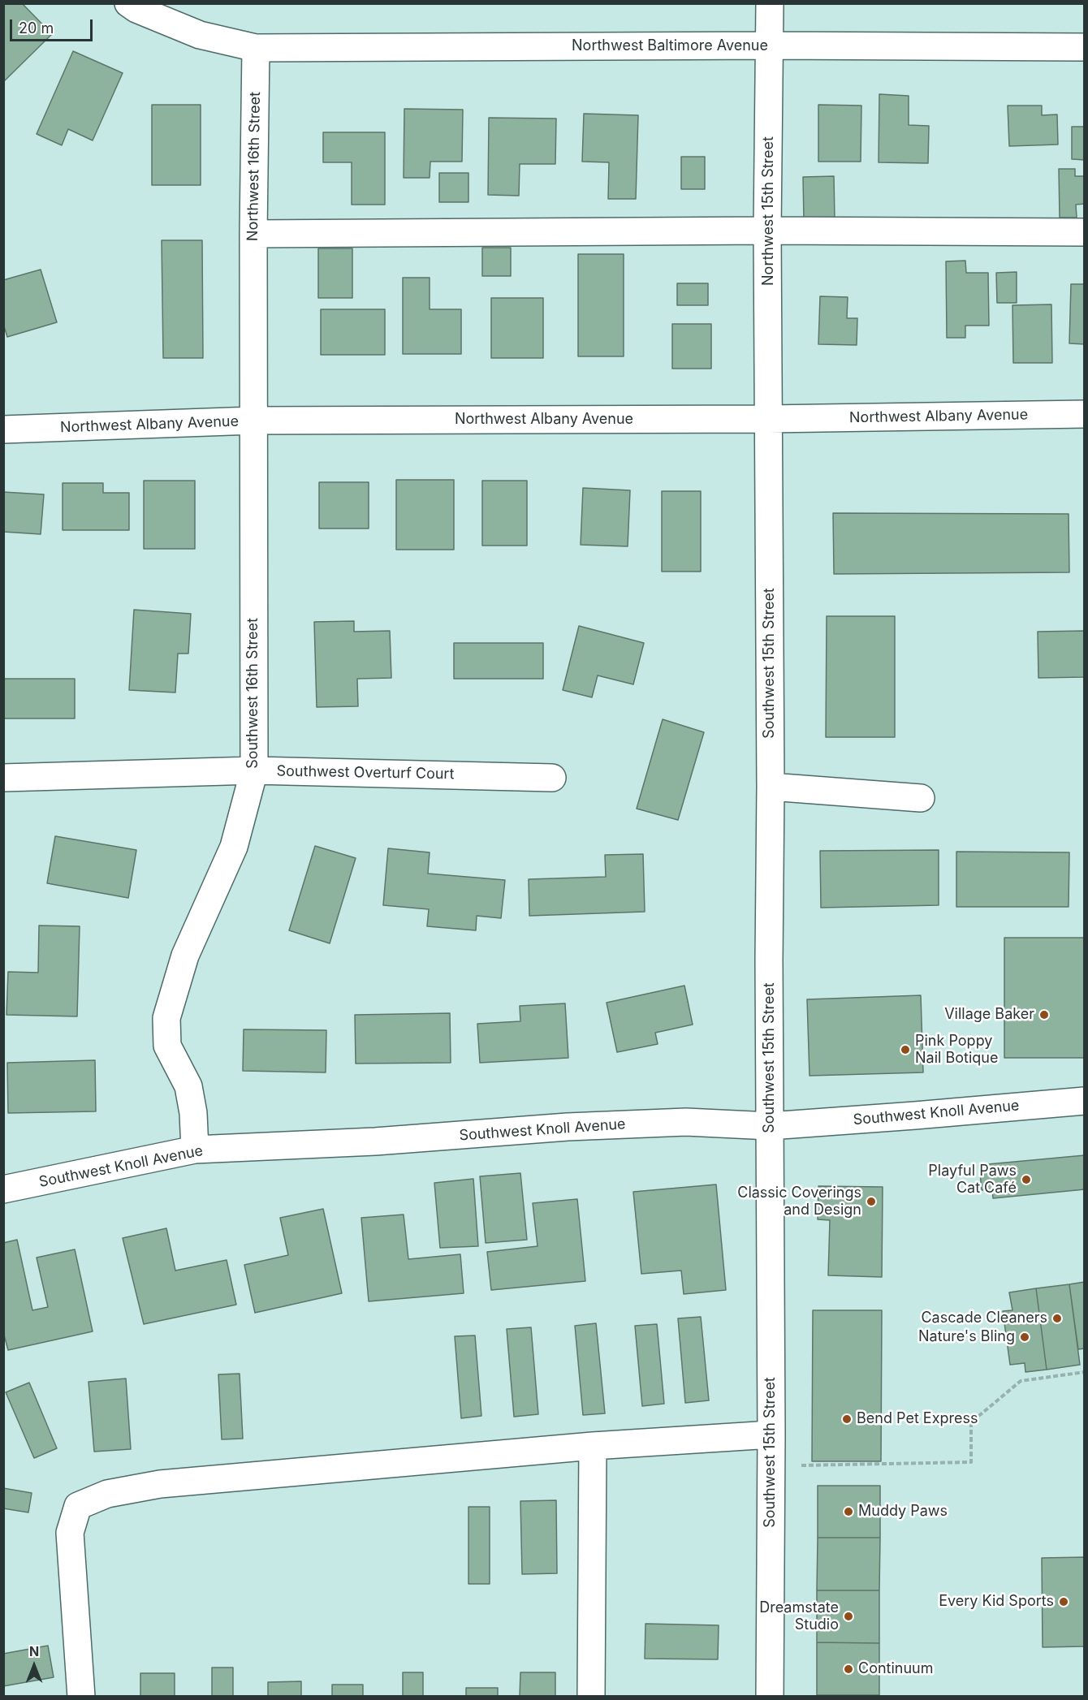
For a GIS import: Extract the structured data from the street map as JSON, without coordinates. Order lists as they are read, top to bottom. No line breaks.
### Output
{"streets":{"street":["Northwest Baltimore Avenue","Northwest 16th Street","Northwest 15th Street","Northwest Albany Avenue","Southwest 15th Street","Southwest 16th Street","Southwest Overturf Court","Southwest Knoll Avenue"]},"crossings":[["Northwest Baltimore Avenue","Northwest 16th Street"],["Northwest Baltimore Avenue","Northwest 15th Street"],["Northwest 16th Street","Northwest Albany Avenue"],["Northwest 16th Street","Southwest 16th Street"],["Northwest 15th Street","Northwest Albany Avenue"],["Northwest 15th Street","Southwest 15th Street"],["Northwest Albany Avenue","Southwest 15th Street"],["Northwest Albany Avenue","Southwest 16th Street"],["Southwest 15th Street","Southwest Knoll Avenue"],["Southwest 16th Street","Southwest Overturf Court"],["Southwest 16th Street","Southwest Knoll Avenue"]],"places":["Village Baker","Pink Poppy Nail Botique","Playful Paws Cat Café","Classic Coverings and Design","Cascade Cleaners","Nature's Bling","Bend Pet Express","Muddy Paws","Every Kid Sports","Dreamstate Studio","Continuum"],"scale_bar":"20 m","north":"top"}
